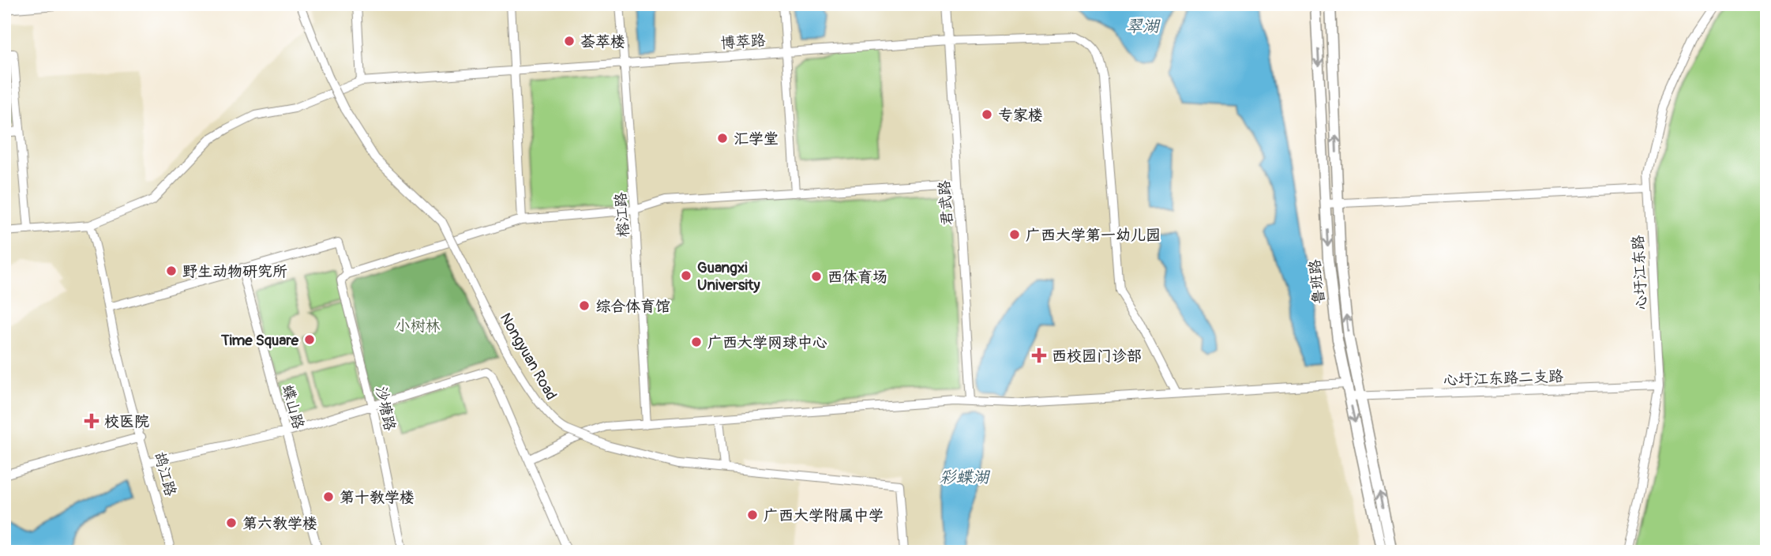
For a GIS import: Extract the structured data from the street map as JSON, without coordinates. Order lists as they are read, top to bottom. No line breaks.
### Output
{"streets":{"main road":["鲁班路"],"street":["博萃路","君武路","榕江路","心圩江东路","Nongyuan Road","心圩江东路二支路","蝶山路","沙塘路","鸪江路"]},"crossings":[["博萃路","君武路"],["博萃路","榕江路"],["博萃路","鸪江路"],["心圩江东路","心圩江东路二支路"],["鲁班路","心圩江东路二支路"]],"water":["翠湖","彩蝶湖"],"parks":["小树林"],"places":{"other":["荟萃楼","专家楼","汇学堂","广西大学第一幼儿园","野生动物研究所","Guangxi University","西体育场","综合体育馆","Time Square","广西大学网球中心","第十教学楼","广西大学附属中学","第六教学楼"],"health":["西校园门诊部","校医院"]}}
